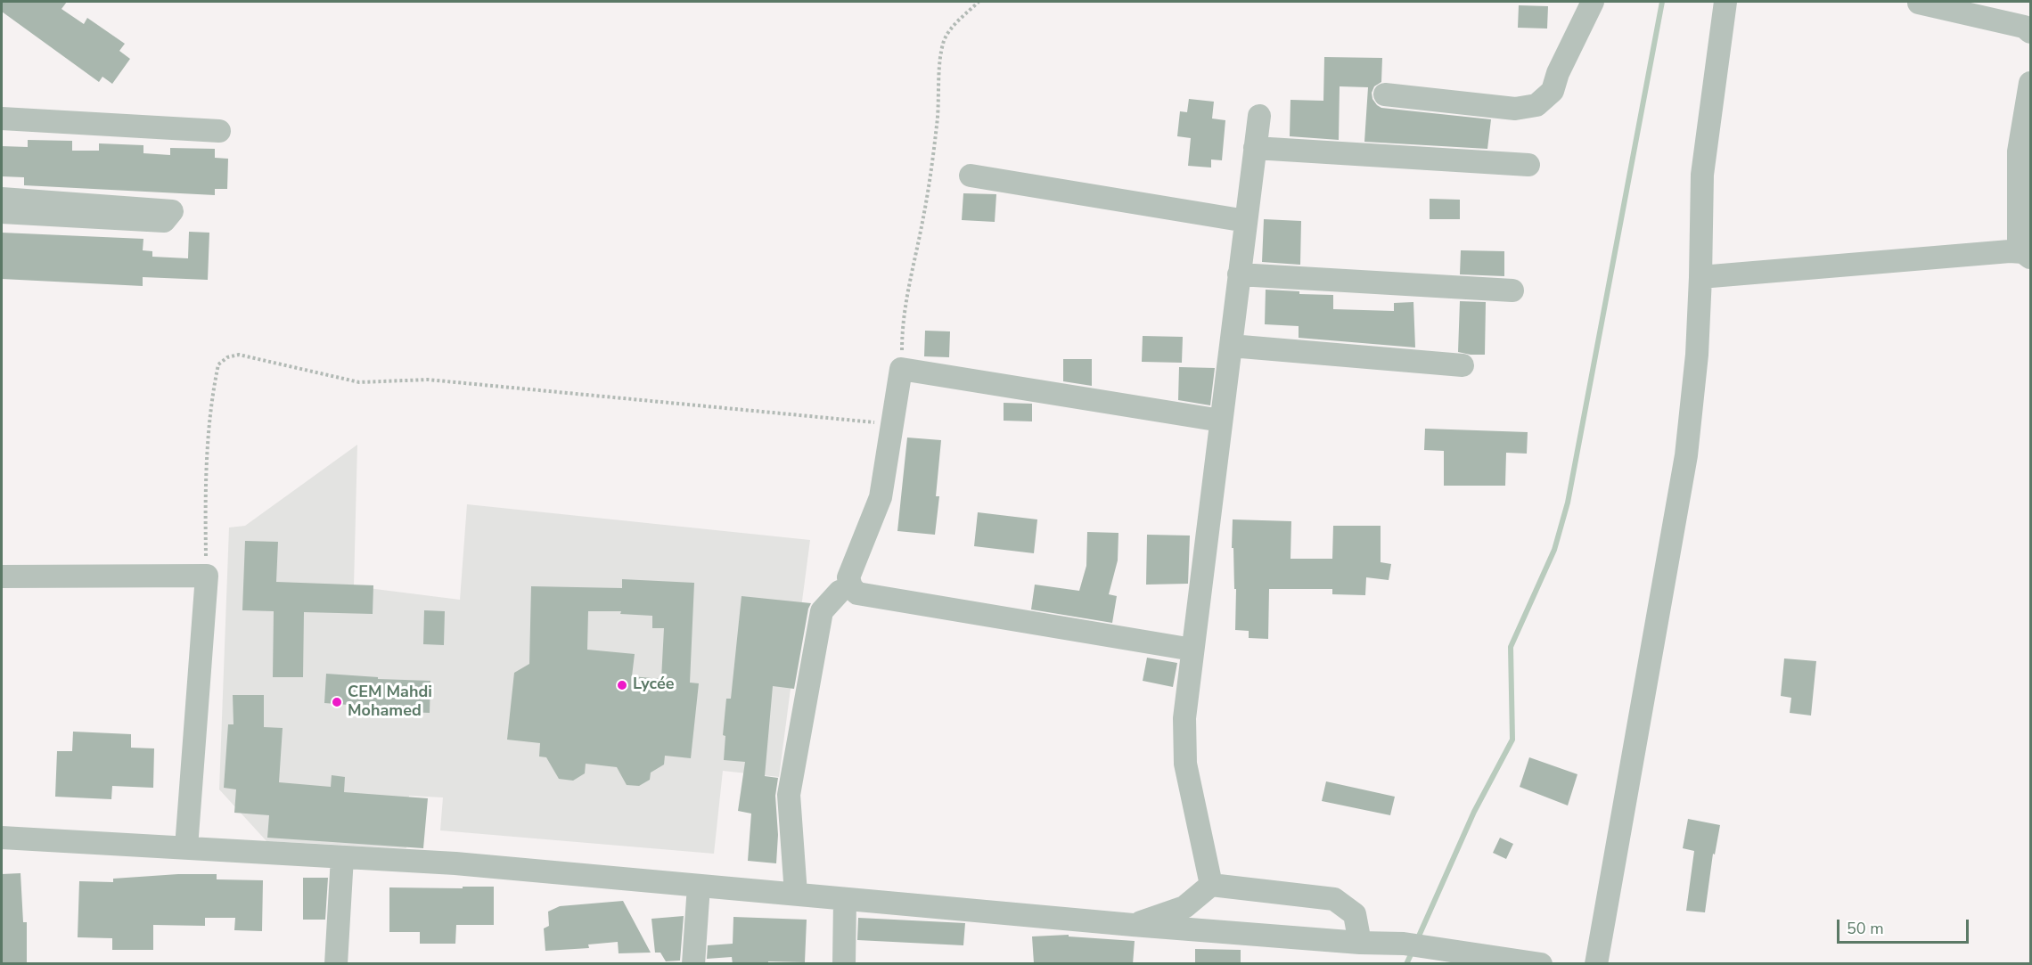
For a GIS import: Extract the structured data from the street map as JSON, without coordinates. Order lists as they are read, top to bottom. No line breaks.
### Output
{"places":["Lycée","CEM Mahdi Mohamed"],"scale_bar":"50 m"}
